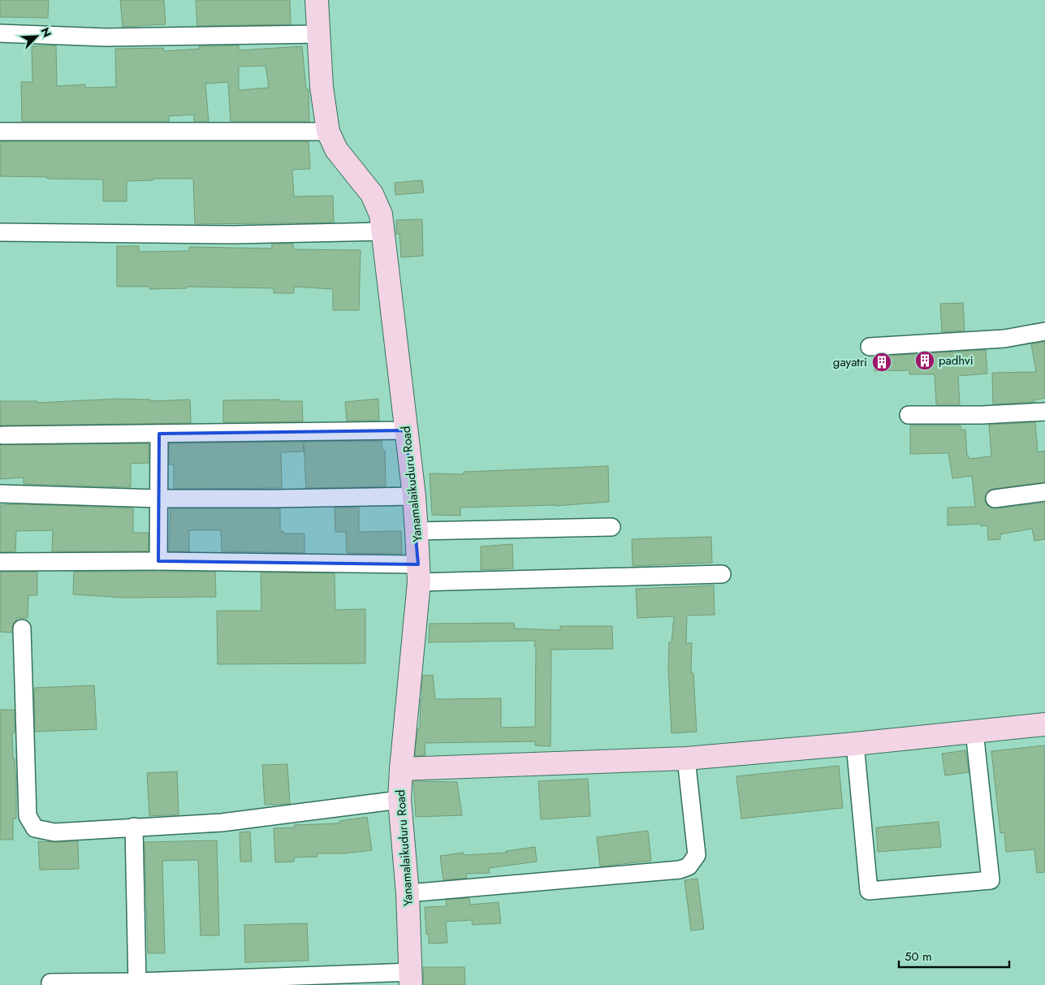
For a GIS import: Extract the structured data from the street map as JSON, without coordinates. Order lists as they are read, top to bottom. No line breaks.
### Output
{"streets":{"street":["Yanamalaikuduru Road"]},"places":{"building":["padhvi","gayatri"]},"scale_bar":"50 m","north":"top right"}
